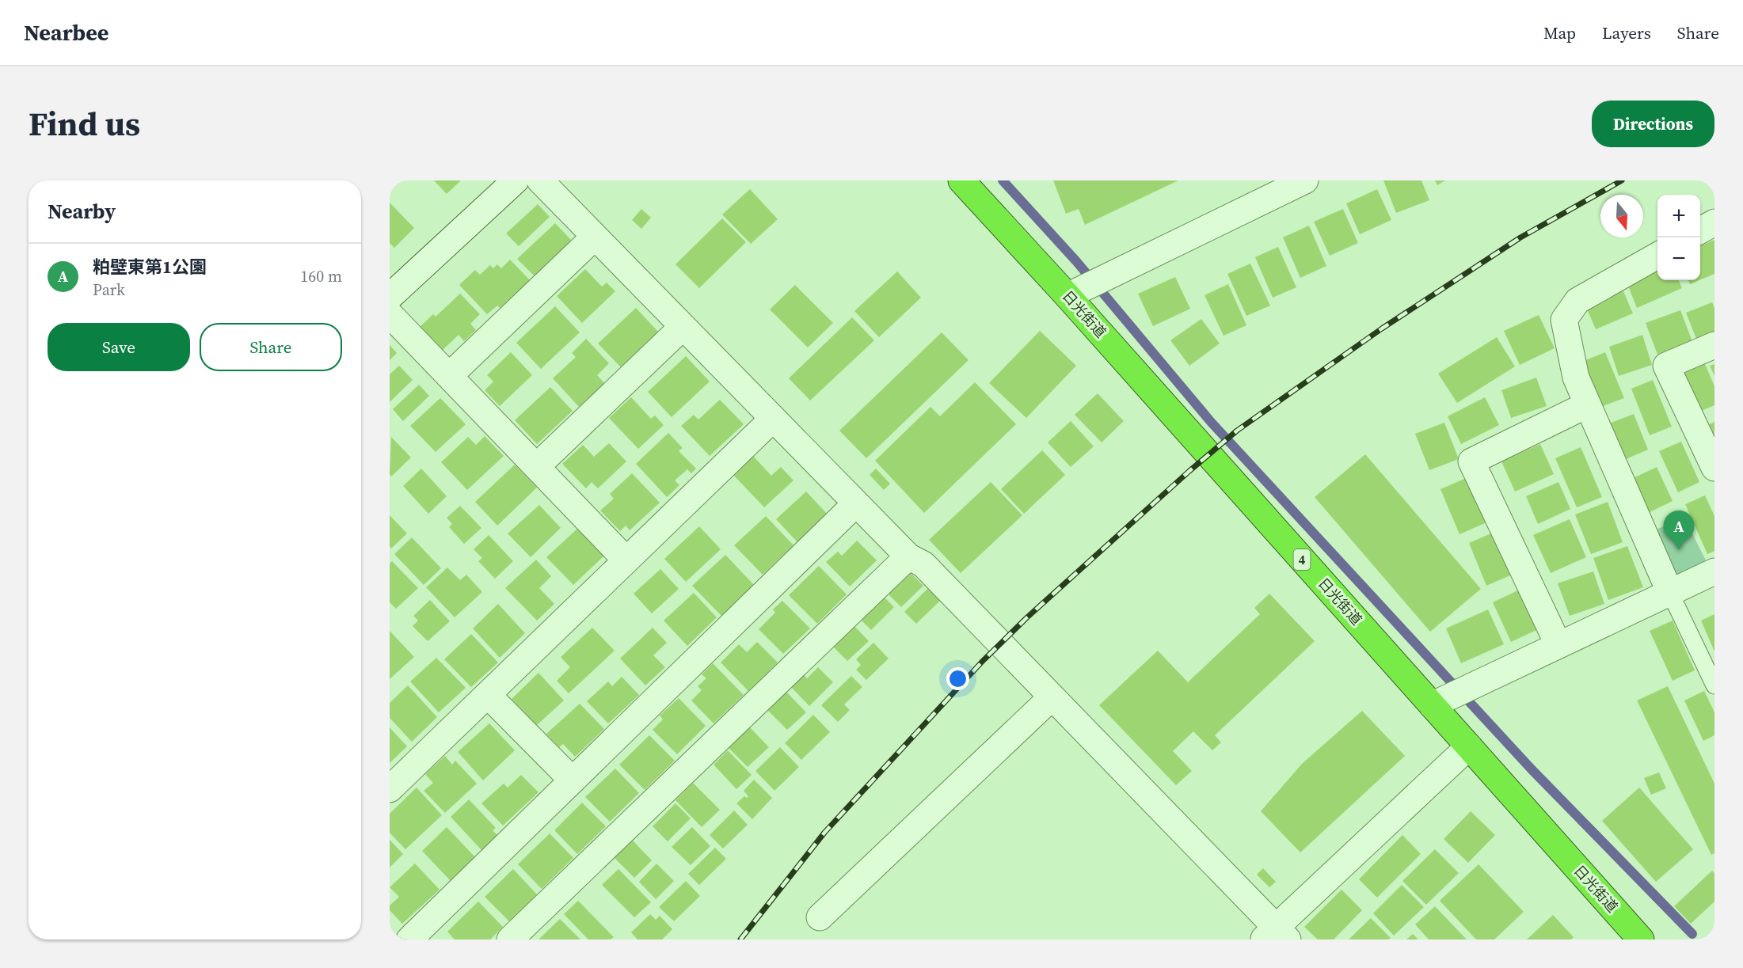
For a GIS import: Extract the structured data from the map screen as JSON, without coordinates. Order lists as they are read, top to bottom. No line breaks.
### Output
{"streets":{"highway":["日光街道","4"]},"north":"bottom","page":{"header":"Nearbee","nav":["Map","Layers","Share"],"title":"Find us","buttons":["Directions",["Save","Share"]],"heading":"Nearby","map_buttons":["+","−"],"list":[{"mark":"A","name":"粕壁東第1公園","note":"Park","value":"160 m"}],"pins":"A"}}
